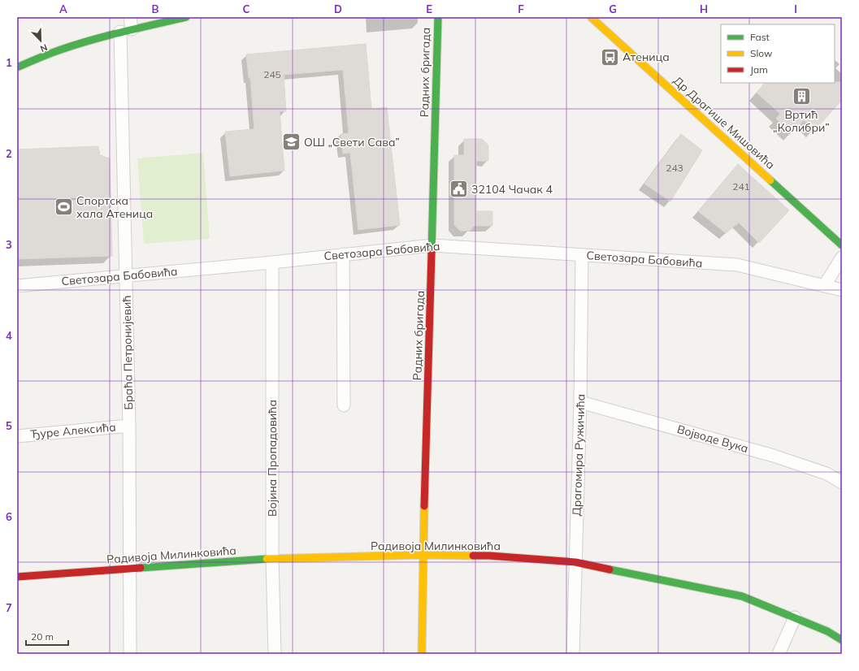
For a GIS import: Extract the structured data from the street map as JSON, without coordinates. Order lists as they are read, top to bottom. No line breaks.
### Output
{"streets":{"street":["Радних бригада","Др Драгише Мишовића","Светозара Бабовића","Браћа Петронијевић","Ђуре Алексића","Војводе Вука","Драгомира Ружичића","Војина Пропадовића","Радивоја Милинковића"]},"crossings":[["Радних бригада","Светозара Бабовића"],["Радних бригада","Радивоја Милинковића"],["Светозара Бабовића","Браћа Петронијевић"],["Светозара Бабовића","Драгомира Ружичића"],["Светозара Бабовића","Војина Пропадовића"],["Браћа Петронијевић","Ђуре Алексића"],["Браћа Петронијевић","Радивоја Милинковића"],["Војводе Вука","Драгомира Ружичића"],["Драгомира Ружичића","Радивоја Милинковића"],["Војина Пропадовића","Радивоја Милинковића"]],"places":{"bus stop":["Атеница"],"building":["Вртић „Колибри”"],"school or university":["ОШ „Свети Сава”"],"public building":["32104 Чачак 4"],"sports":["Спортска хала Атеница"]},"house_numbers":["245","243","241"],"legend":["Fast","Slow","Jam"],"scale_bar":"20 m","north":"bottom right","grid":{"columns":["A","B","C","D","E","F","G","H","I"],"rows":["1","2","3","4","5","6","7"]}}
